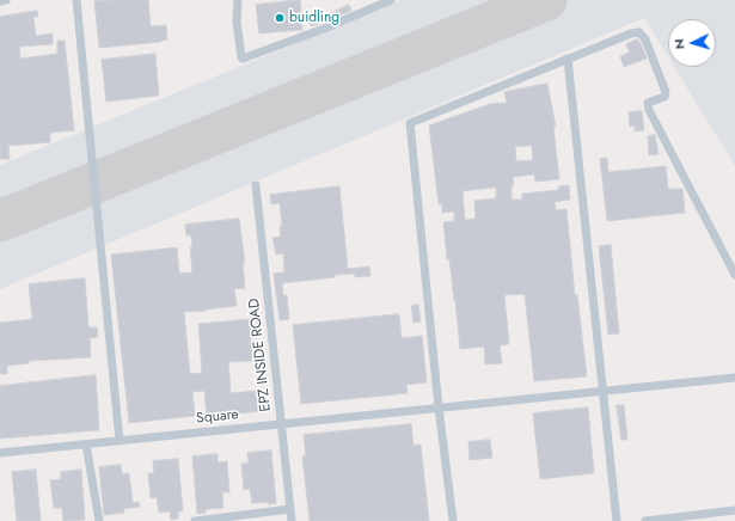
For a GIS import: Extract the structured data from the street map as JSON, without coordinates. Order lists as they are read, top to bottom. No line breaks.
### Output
{"streets":{"lane":["EPZ INSIDE ROAD","Square"]},"crossings":[["EPZ INSIDE ROAD","Square"]],"places":["buidling"],"north":"left"}
